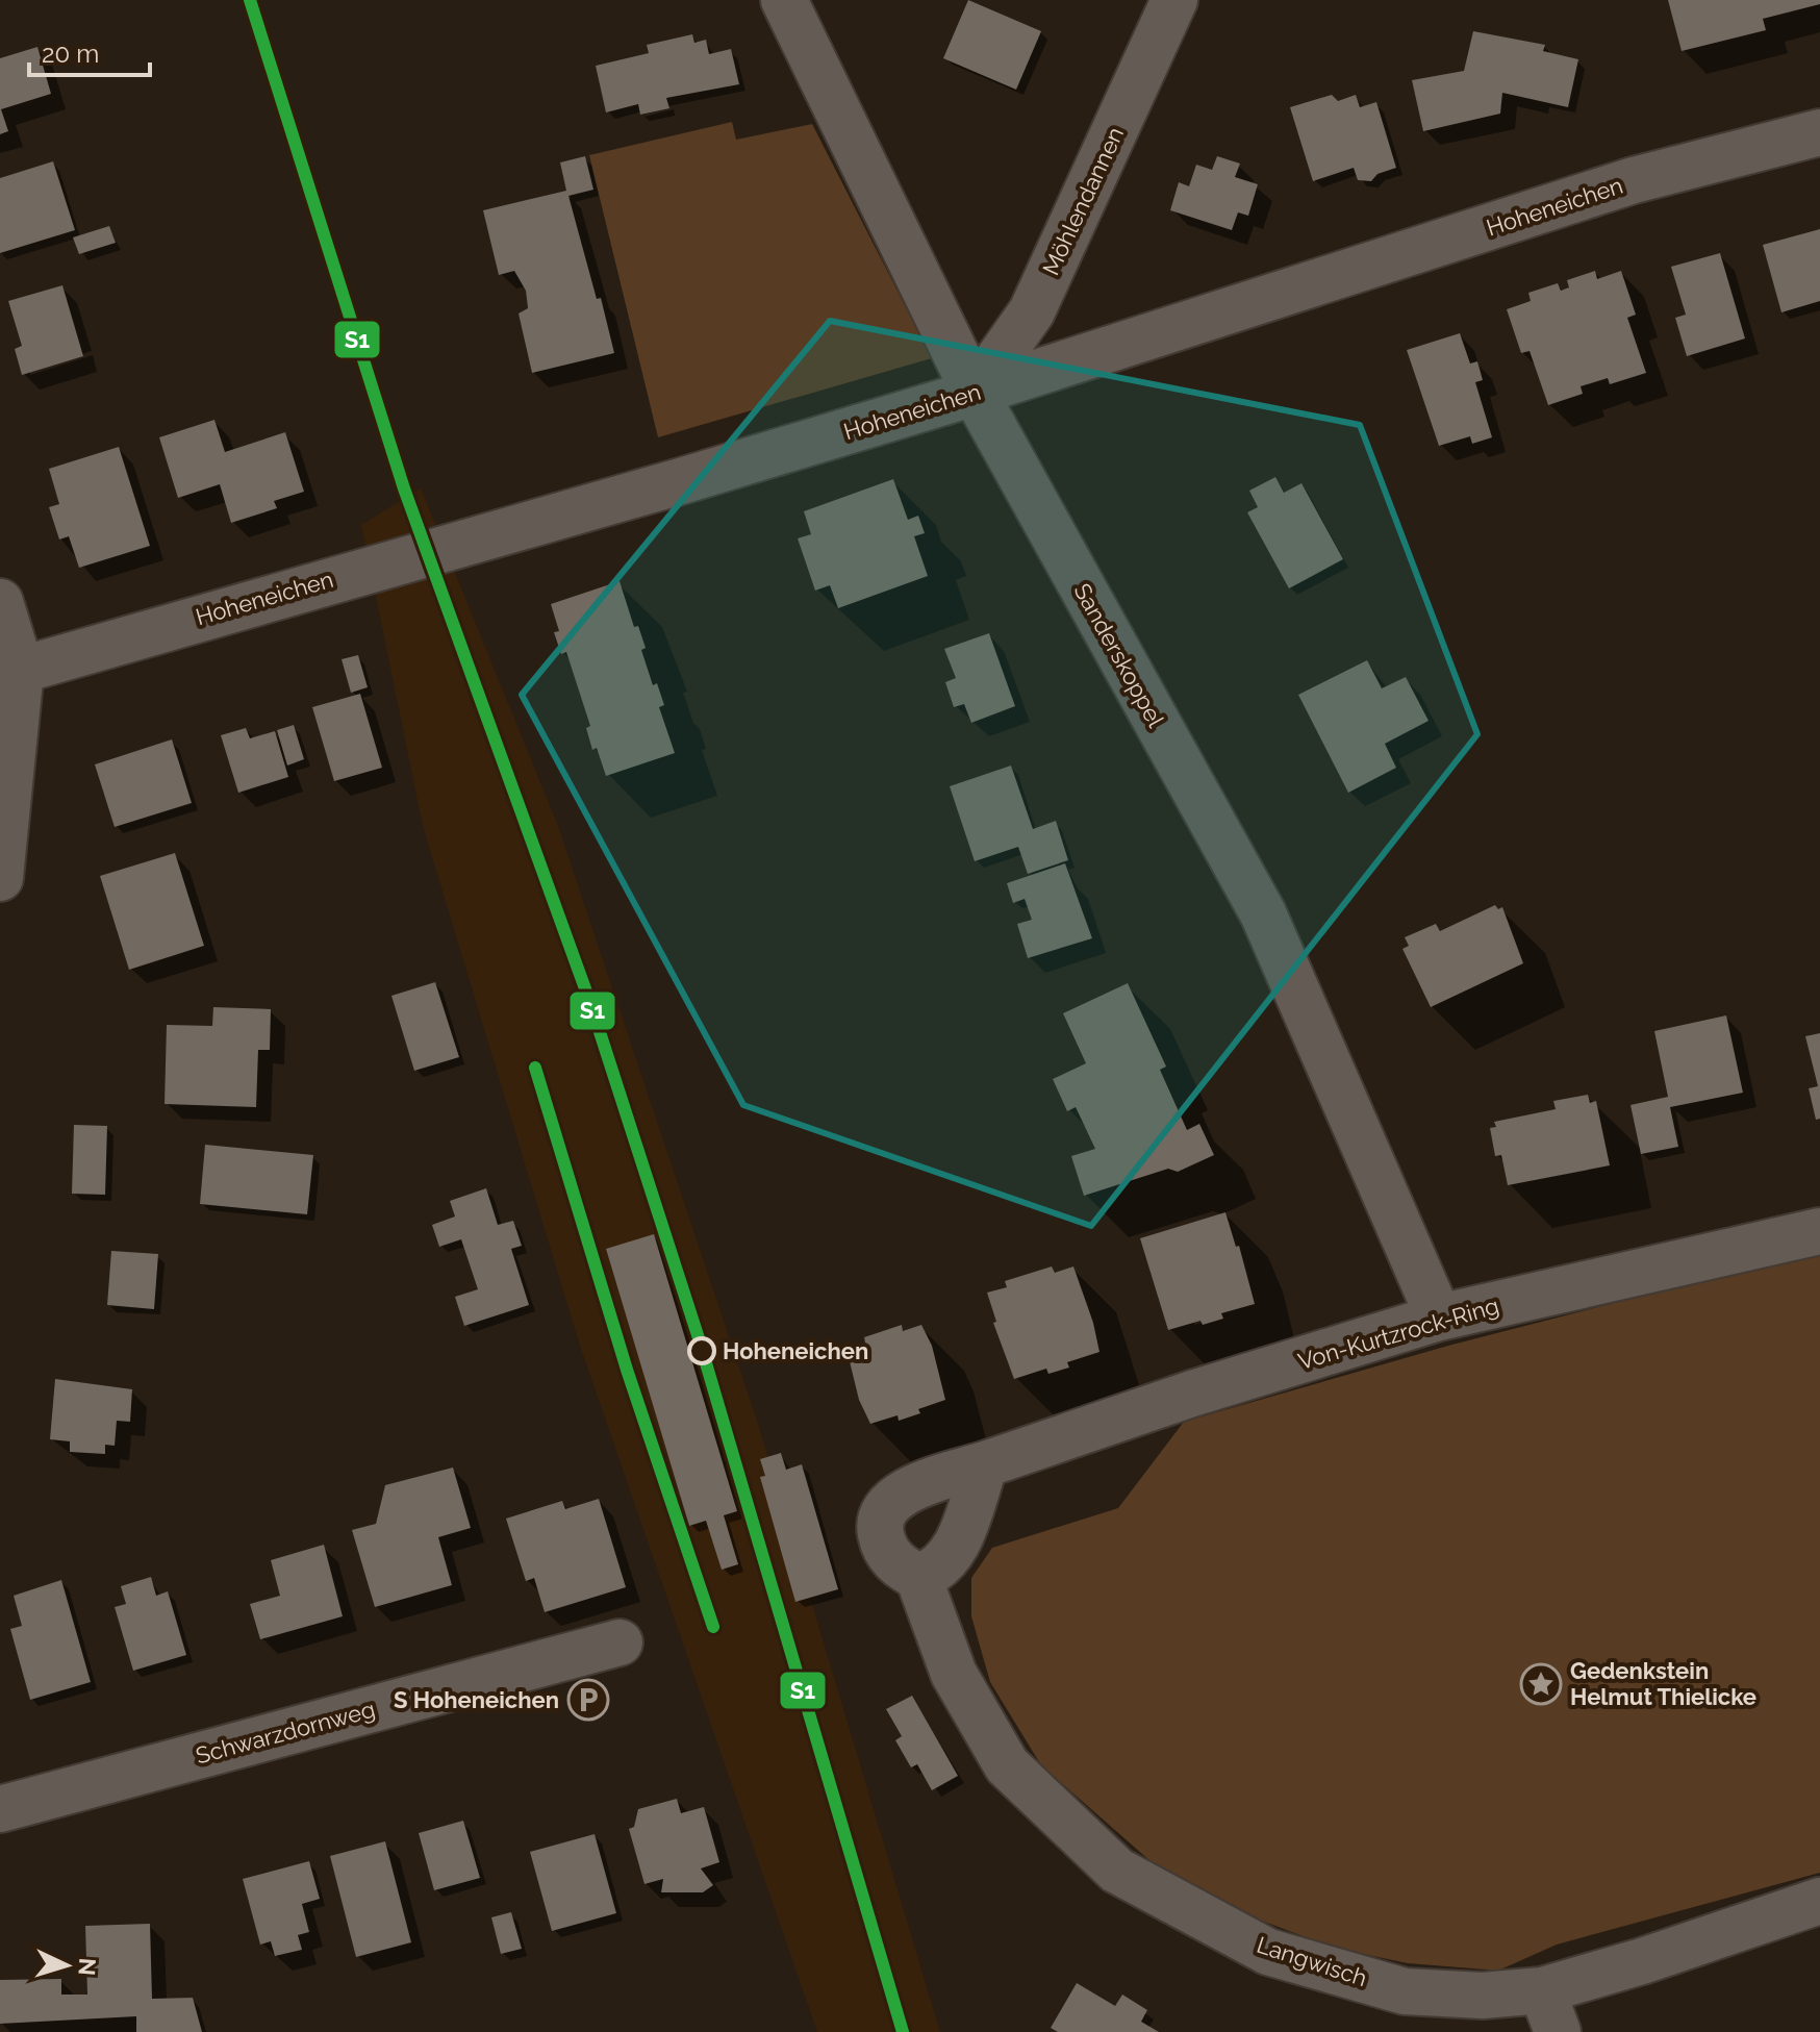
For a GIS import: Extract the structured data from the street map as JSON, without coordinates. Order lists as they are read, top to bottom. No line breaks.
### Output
{"streets":{"street":["Möhlendannen","Hoheneichen","Sanderskoppel","Von-Kurtzrock-Ring","Schwarzdornweg","Langwisch"]},"crossings":[["Möhlendannen","Hoheneichen"],["Möhlendannen","Sanderskoppel"],["Hoheneichen","Sanderskoppel"],["Sanderskoppel","Von-Kurtzrock-Ring"],["Von-Kurtzrock-Ring","Langwisch"]],"places":{"other":["Hoheneichen"],"place":["Gedenkstein Helmut Thielicke"],"parking":["S Hoheneichen"]},"lines":["transit line S1"],"scale_bar":"20 m","north":"right"}
